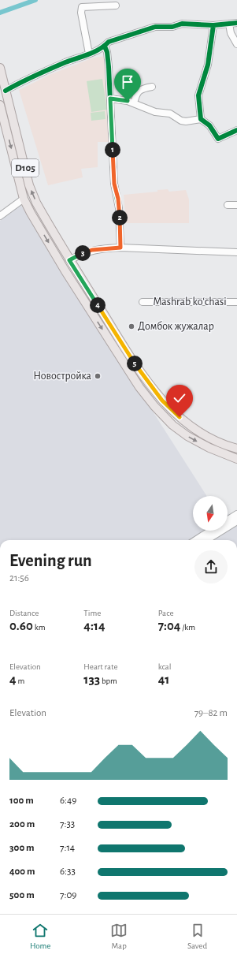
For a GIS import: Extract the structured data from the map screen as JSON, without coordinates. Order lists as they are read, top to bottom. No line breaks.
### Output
{"streets":{"main road":["D105"],"street":["Mashrab koʻchasi"]},"places":["Домбок жужалар","Новостройка"],"north":"bottom","page":{"pins":["1","2","3","4","5"],"heading":["Evening run","21:56"],"stats":[["Distance","0.60 km"],["Time","4:14"],["Pace","7:04 /km"],["Elevation","4 m"],["Heart rate","133 bpm"],["kcal","41"]],"chart":["Elevation","79–82 m"],"list":[{"name":"100 m","note":"6:49"},{"name":"200 m","note":"7:33"},{"name":"300 m","note":"7:14"},{"name":"400 m","note":"6:33"},{"name":"500 m","note":"7:09"}],"tabs":["Home","Map","Saved"]}}
